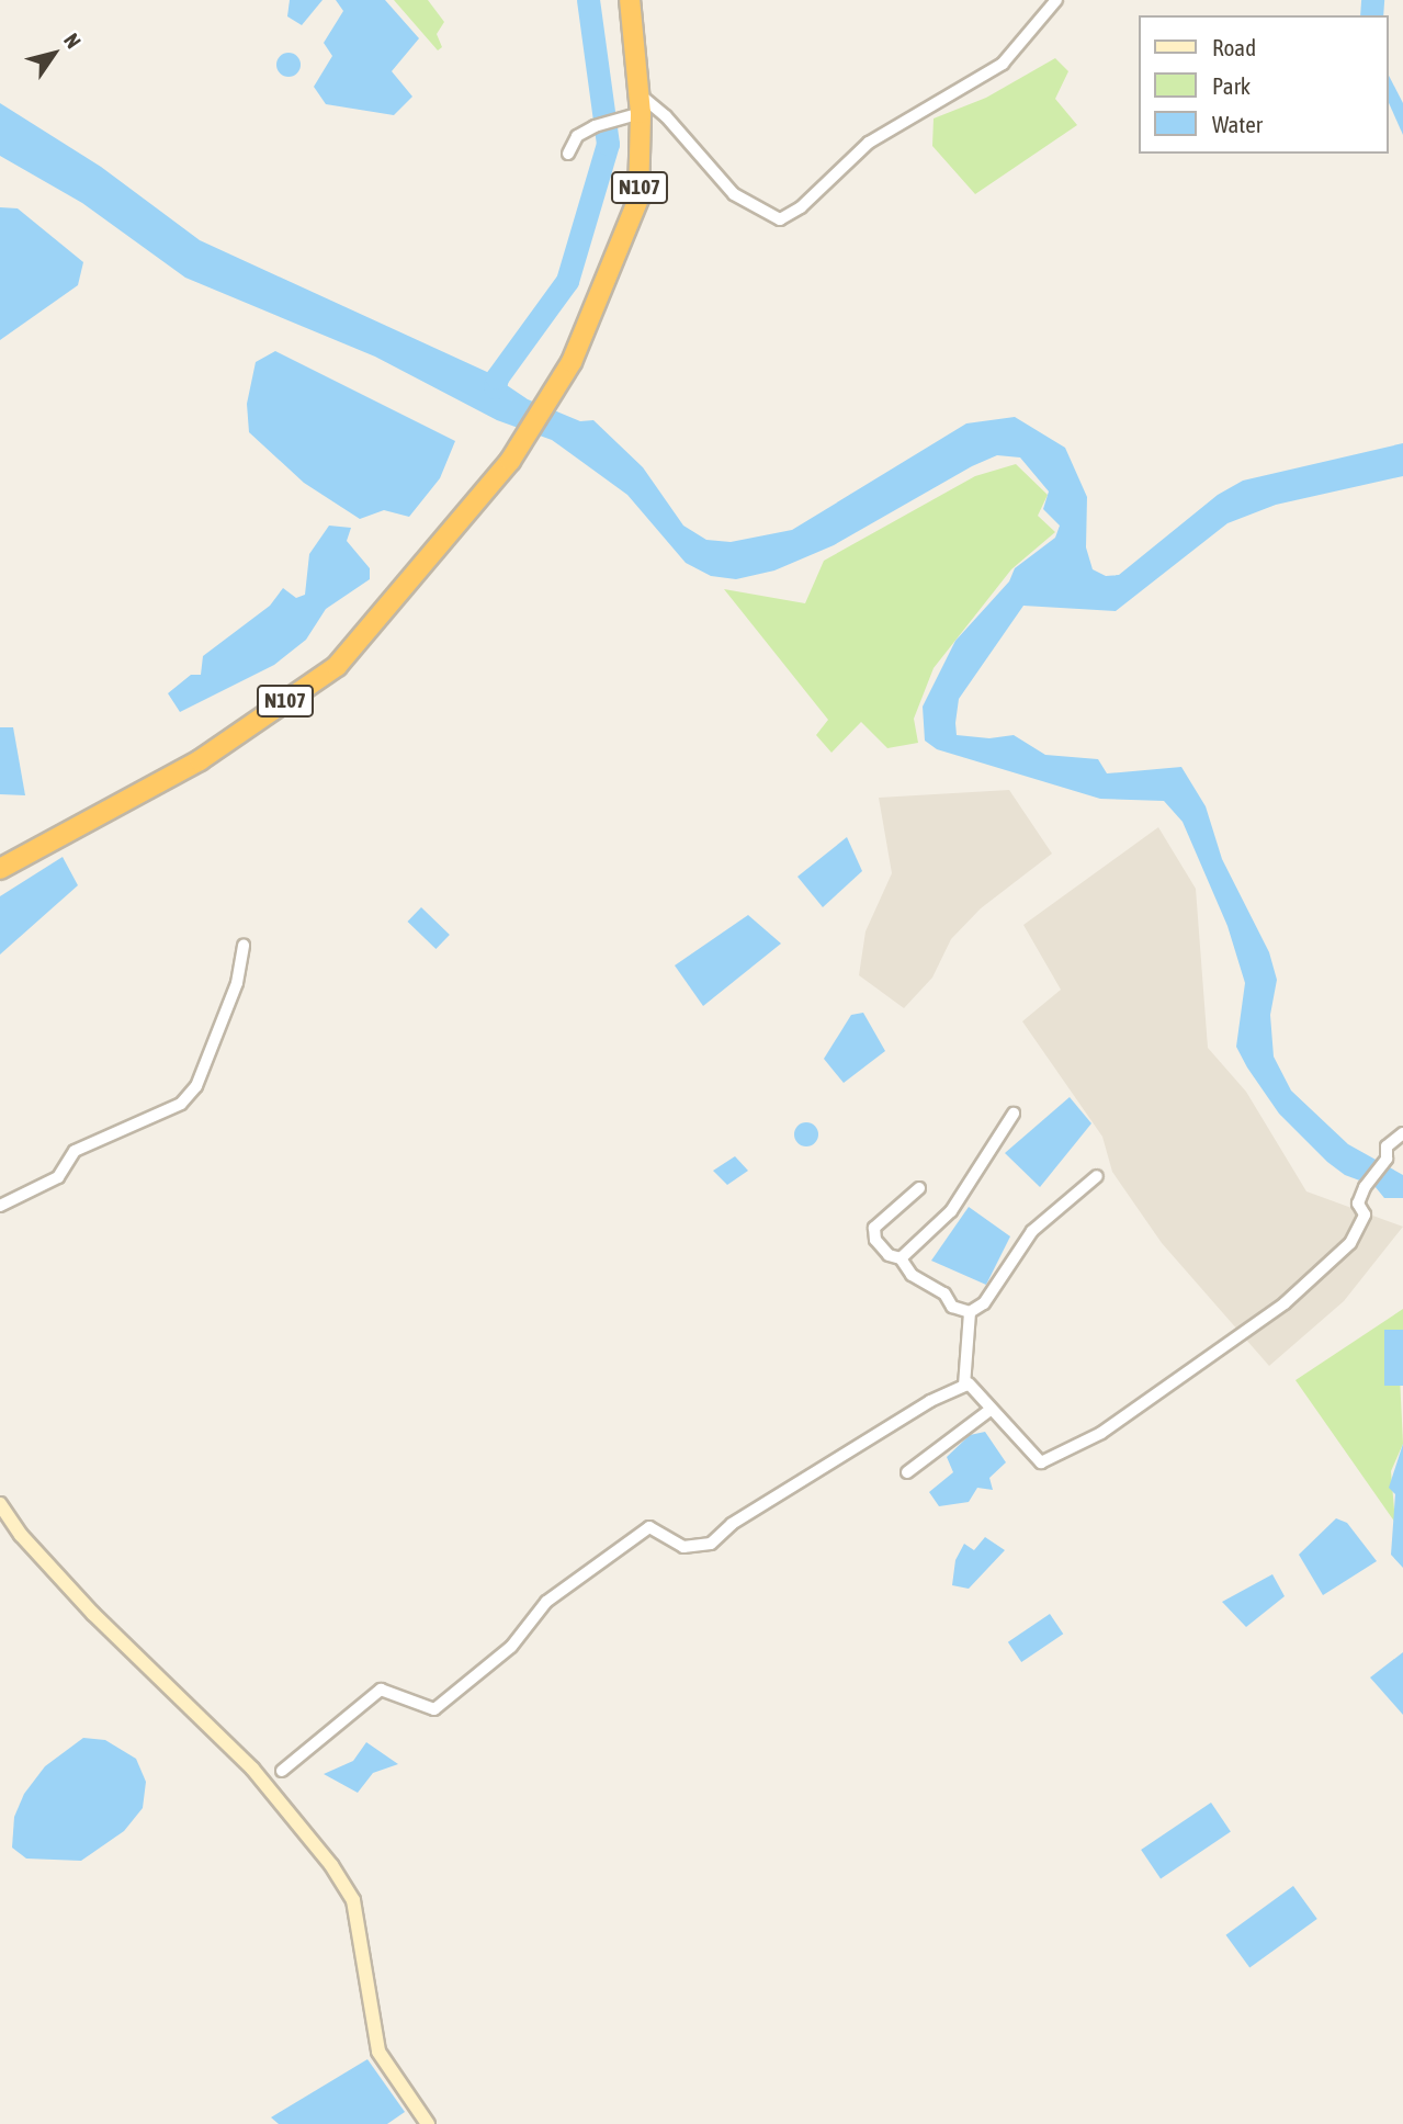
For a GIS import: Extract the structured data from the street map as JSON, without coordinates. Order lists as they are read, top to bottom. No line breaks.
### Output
{"streets":{"highway":["N107"]},"legend":["Road","Park","Water"],"north":"top right"}
